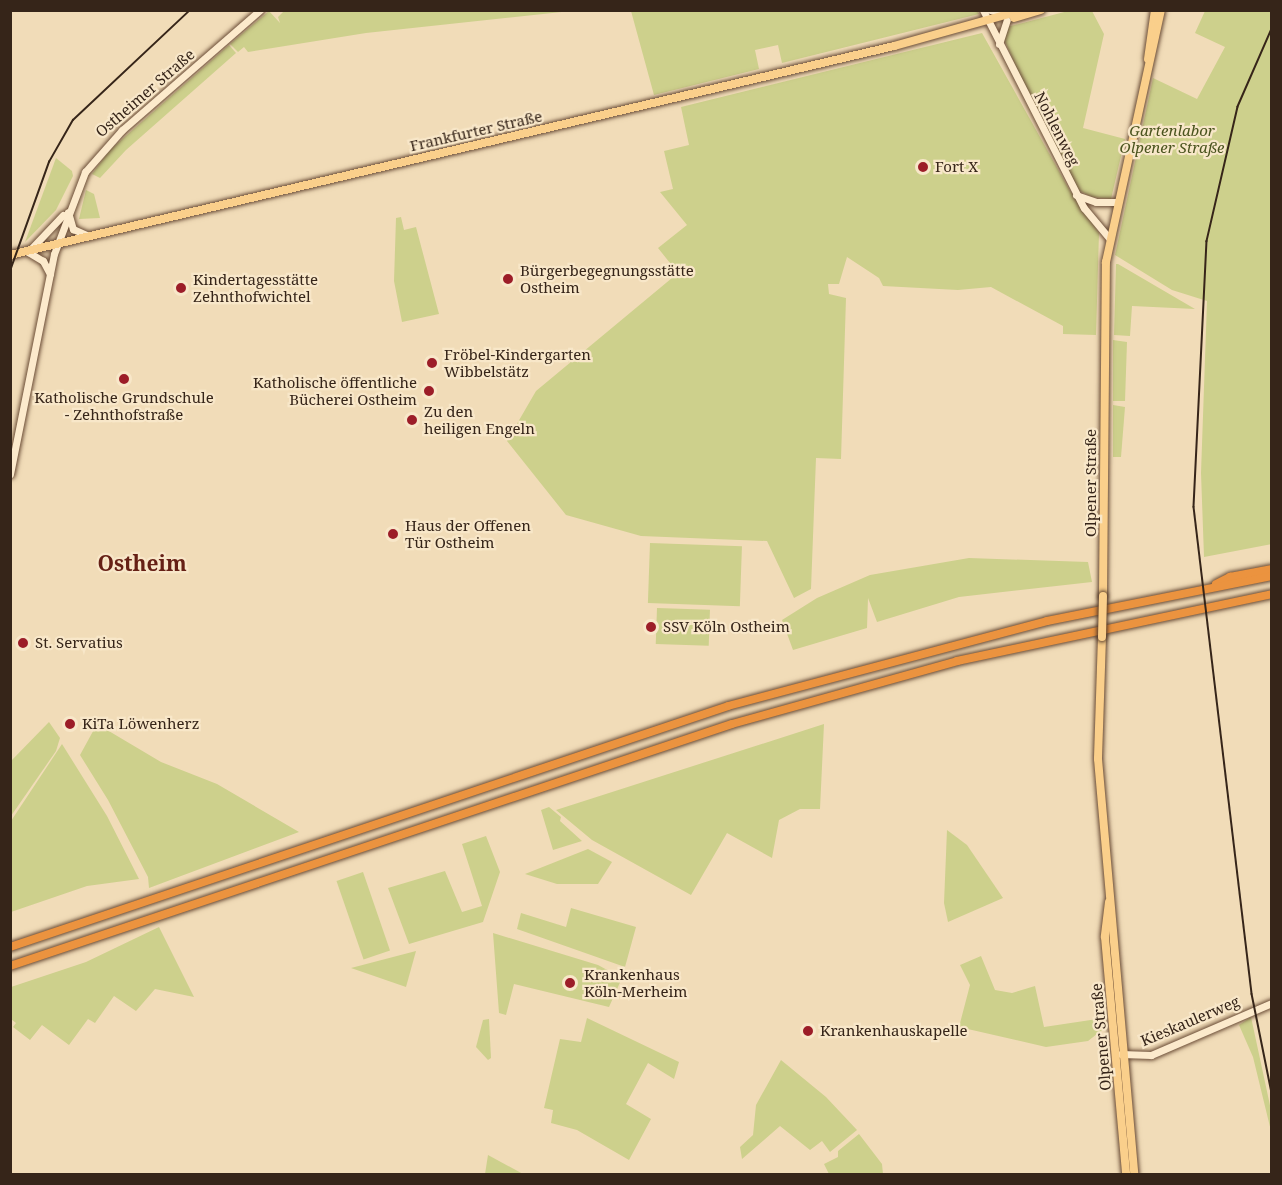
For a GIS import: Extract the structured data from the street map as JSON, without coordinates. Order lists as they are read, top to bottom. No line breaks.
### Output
{"streets":{"main road":["Ostheimer Straße","Nohlenweg","Frankfurter Straße","Olpener Straße","Kieskaulerweg"]},"crossings":[["Ostheimer Straße","Frankfurter Straße"],["Nohlenweg","Frankfurter Straße"],["Nohlenweg","Olpener Straße"],["Olpener Straße","Kieskaulerweg"]],"districts":["Ostheim"],"parks":["Gartenlabor Olpener Straße"],"places":["Fort X","Bürgerbegegnungsstätte Ostheim","Kindertagesstätte Zehnthofwichtel","Fröbel-Kindergarten Wibbelstätz","Katholische Grundschule - Zehnthofstraße","Katholische öffentliche Bücherei Ostheim","Zu den heiligen Engeln","Haus der Offenen Tür Ostheim","SSV Köln Ostheim","St. Servatius","KiTa Löwenherz","Krankenhaus Köln-Merheim","Krankenhauskapelle"]}
